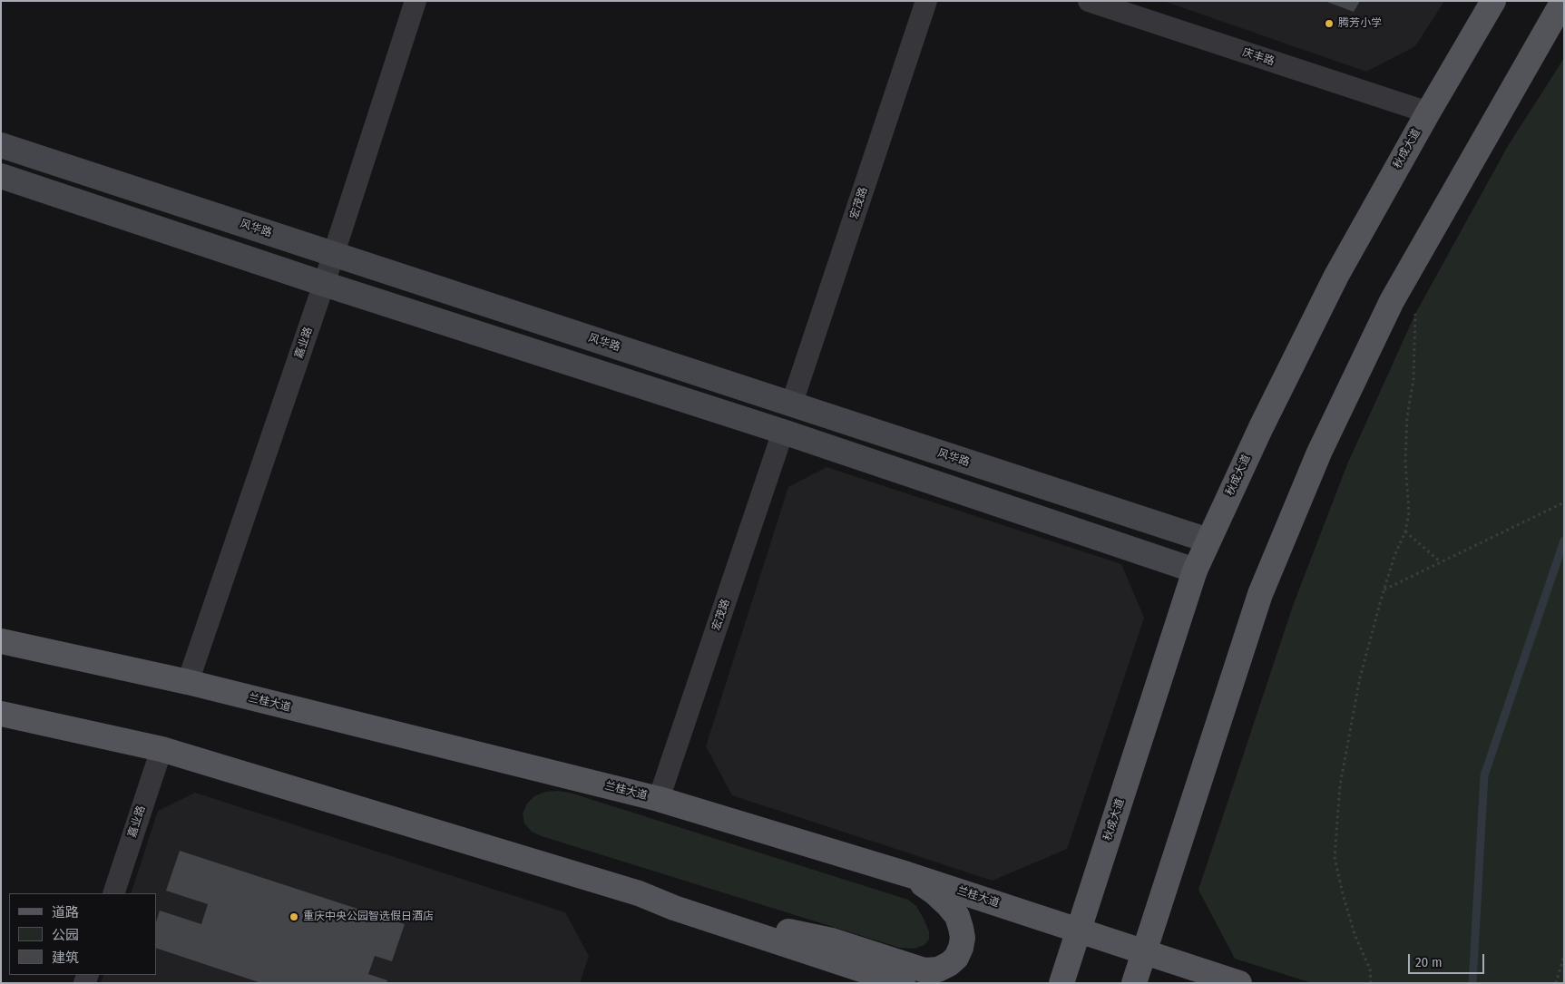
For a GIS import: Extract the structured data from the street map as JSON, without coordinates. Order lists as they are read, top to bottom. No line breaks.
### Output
{"streets":{"main road":["秋成大道","兰桂大道"],"street":["庆丰路","宏茂路","风华路","嘉业路"]},"crossings":[["庆丰路","秋成大道"],["秋成大道","风华路"],["秋成大道","兰桂大道"],["宏茂路","风华路"],["宏茂路","兰桂大道"],["风华路","嘉业路"],["嘉业路","兰桂大道"]],"places":["腾芳小学","重庆中央公园智选假日酒店"],"legend":["道路","公园","建筑"],"scale_bar":"20 m"}
